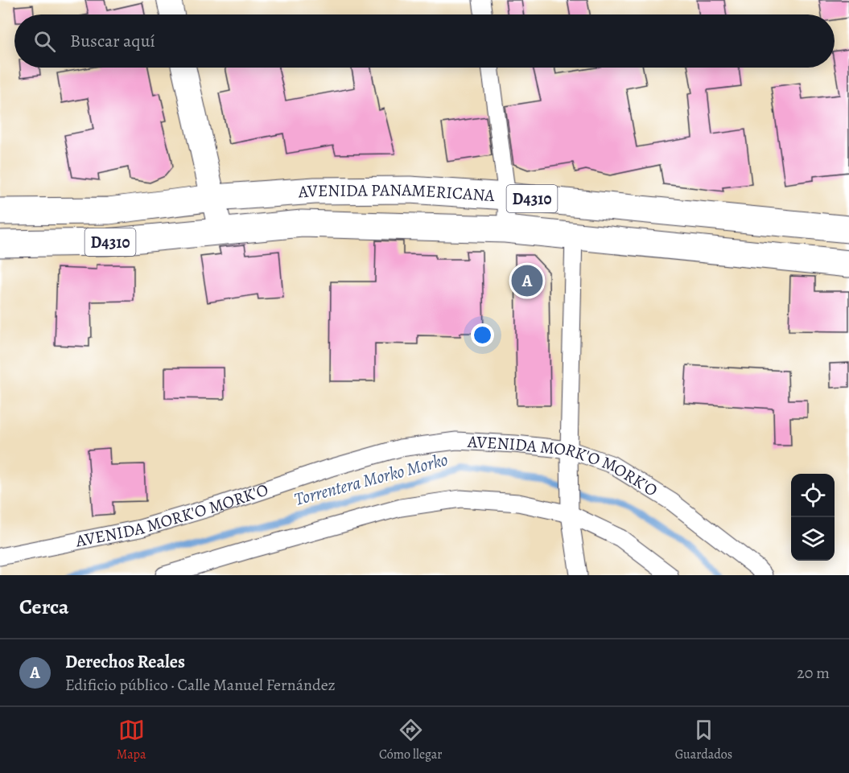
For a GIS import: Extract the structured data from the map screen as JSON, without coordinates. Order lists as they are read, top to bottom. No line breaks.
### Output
{"streets":{"main road":["AVENIDA PANAMERICANA","D4310"],"street":["AVENIDA MORK'O MORK'O"]},"water":["Torrentera Morko Morko"],"page":{"search":"Buscar aquí","pins":"A","heading":"Cerca","list":[{"mark":"A","name":"Derechos Reales","note":"Edificio público · Calle Manuel Fernández","value":"20 m"}],"nav":["Mapa","Cómo llegar","Guardados"]}}
